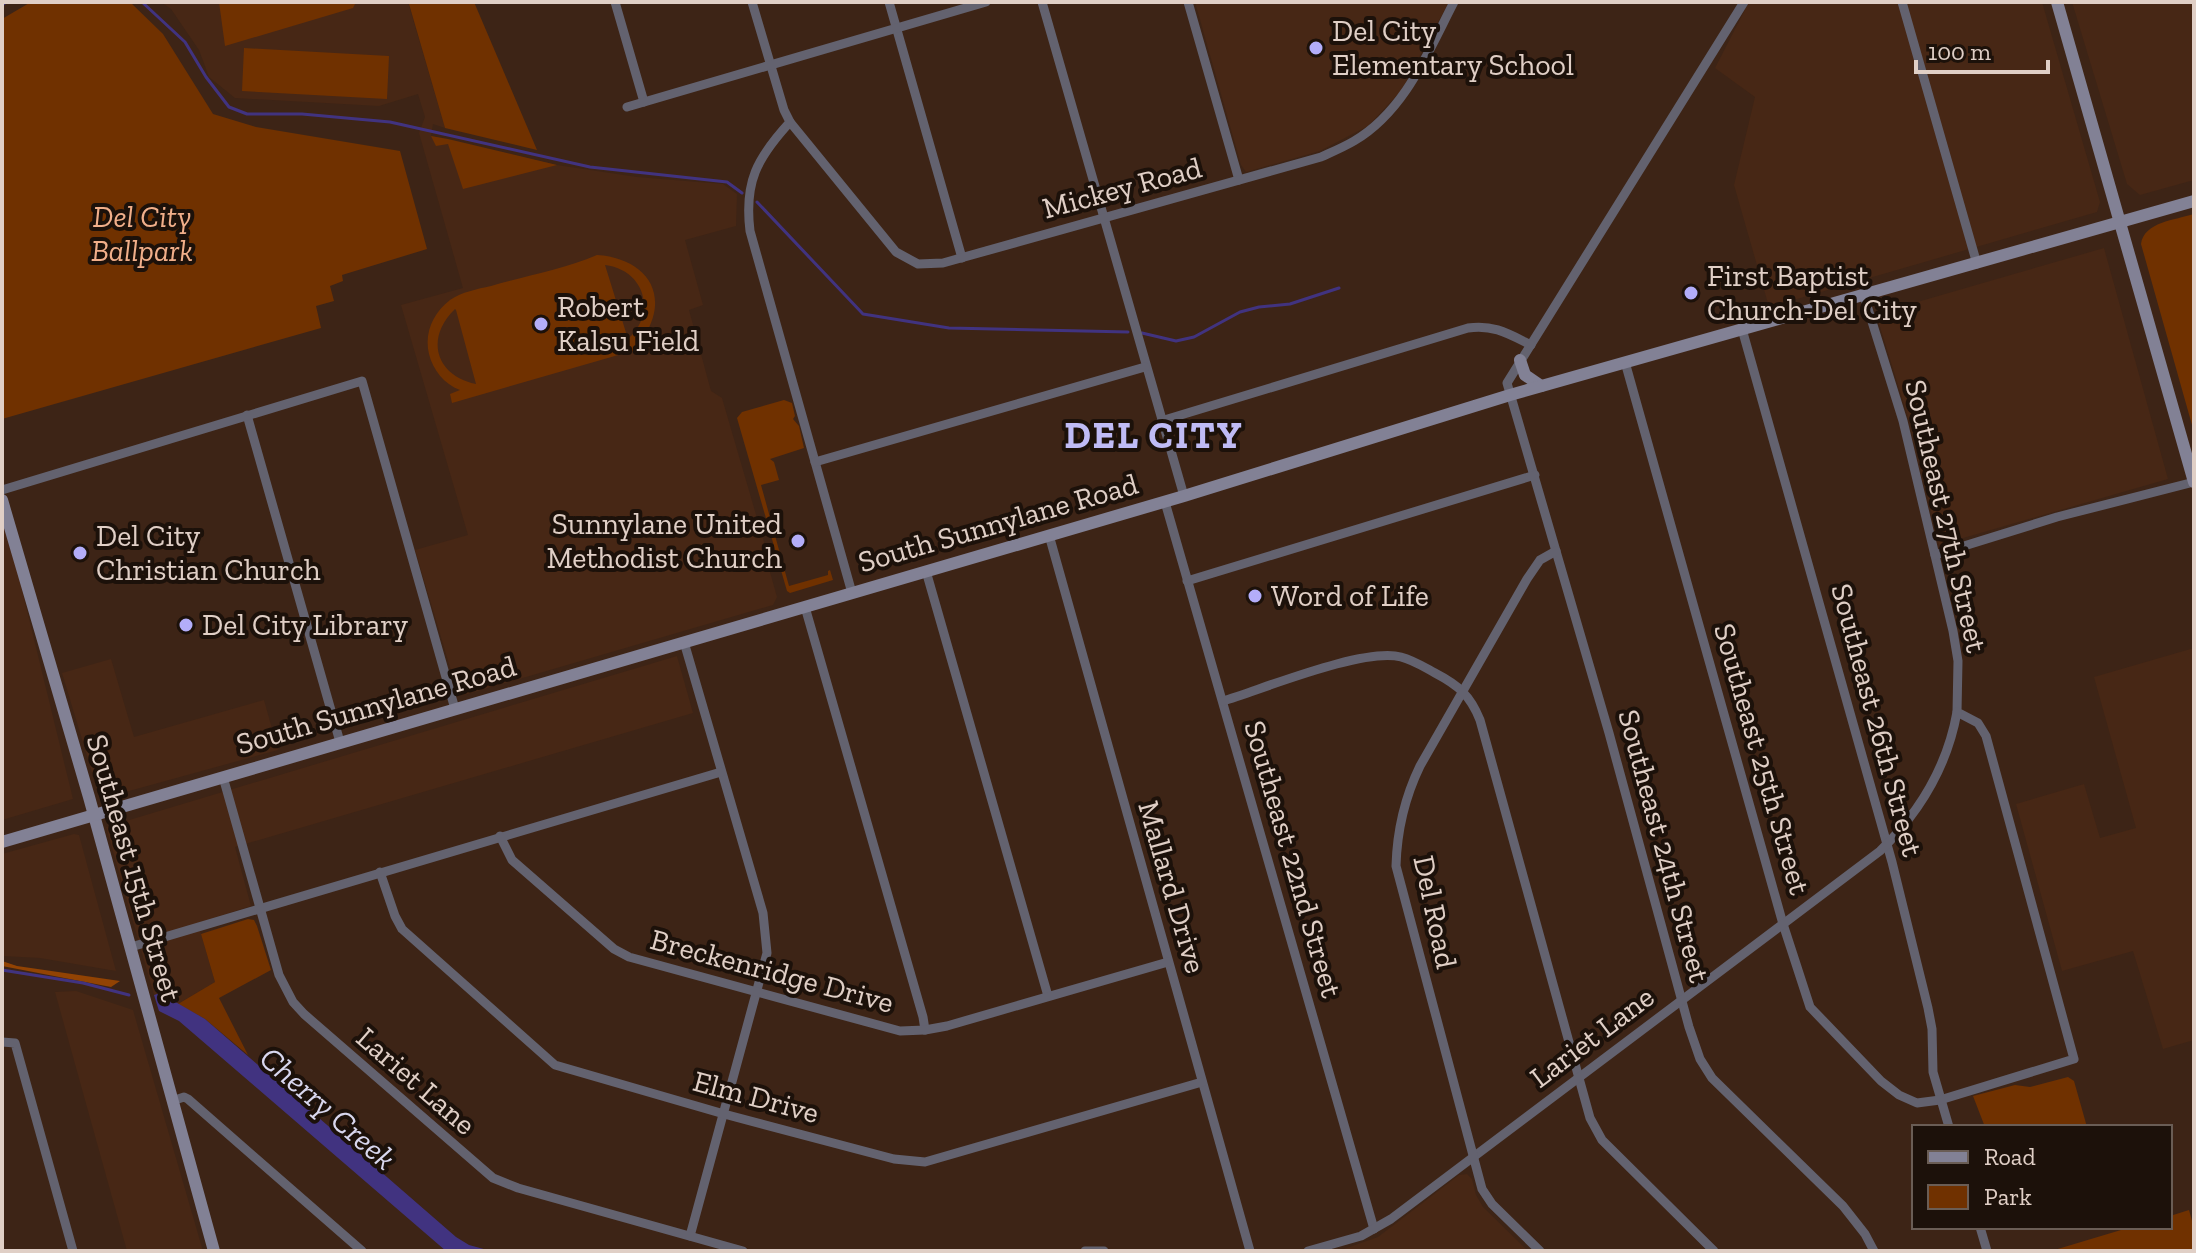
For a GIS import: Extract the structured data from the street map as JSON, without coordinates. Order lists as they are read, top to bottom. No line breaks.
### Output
{"streets":{"main road":["South Sunnylane Road","Southeast 15th Street"],"street":["Mickey Road","Southeast 27th Street","Southeast 26th Street","Southeast 25th Street","Southeast 24th Street","Southeast 22nd Street","Mallard Drive","Del Road","Breckenridge Drive","Lariet Lane","Elm Drive"]},"crossings":[["Southeast 27th Street","South Sunnylane Road"],["Southeast 27th Street","Lariet Lane"],["South Sunnylane Road","Southeast 26th Street"],["South Sunnylane Road","Southeast 25th Street"],["South Sunnylane Road","Southeast 24th Street"],["South Sunnylane Road","Southeast 22nd Street"],["South Sunnylane Road","Southeast 15th Street"],["South Sunnylane Road","Mallard Drive"],["South Sunnylane Road","Lariet Lane"],["Southeast 26th Street","Southeast 25th Street"],["Southeast 26th Street","Lariet Lane"],["Southeast 25th Street","Lariet Lane"],["Southeast 24th Street","Del Road"],["Southeast 24th Street","Lariet Lane"],["Southeast 22nd Street","Lariet Lane"],["Mallard Drive","Breckenridge Drive"],["Mallard Drive","Elm Drive"],["Del Road","Lariet Lane"]],"districts":["DEL CITY"],"water":["Cherry Creek"],"parks":["Del City Ballpark"],"places":["Del City Elementary School","First Baptist Church-Del City","Robert Kalsu Field","Sunnylane United Methodist Church","Del City Christian Church","Word of Life","Del City Library"],"legend":["Road","Park"],"scale_bar":"100 m"}
